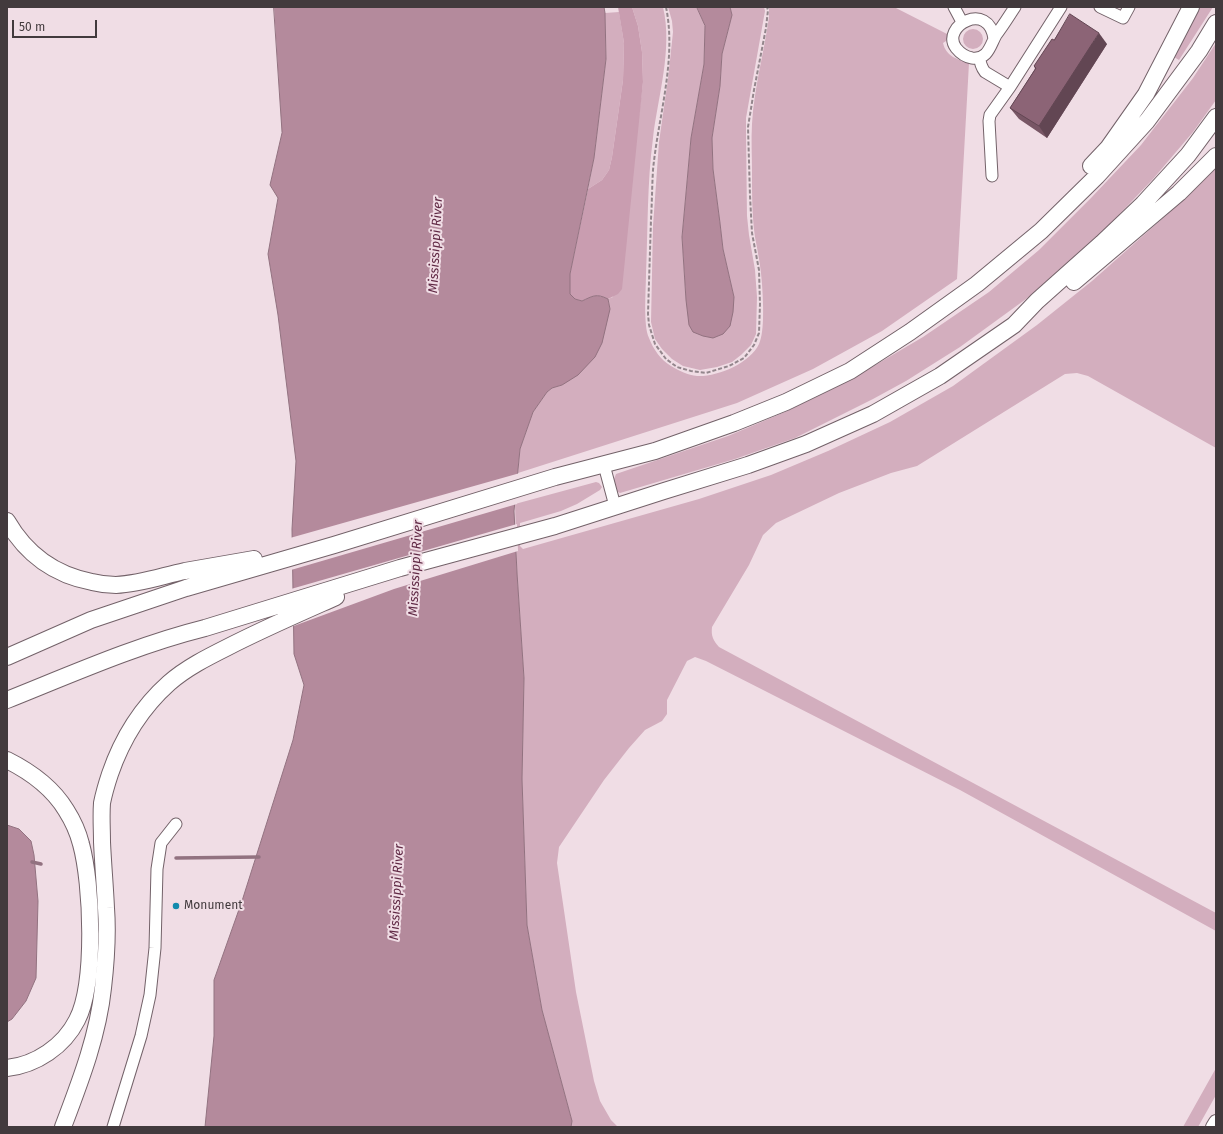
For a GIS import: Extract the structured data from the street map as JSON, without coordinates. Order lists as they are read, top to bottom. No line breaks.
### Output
{"water":["Mississippi River"],"places":["Monument"],"scale_bar":"50 m"}
